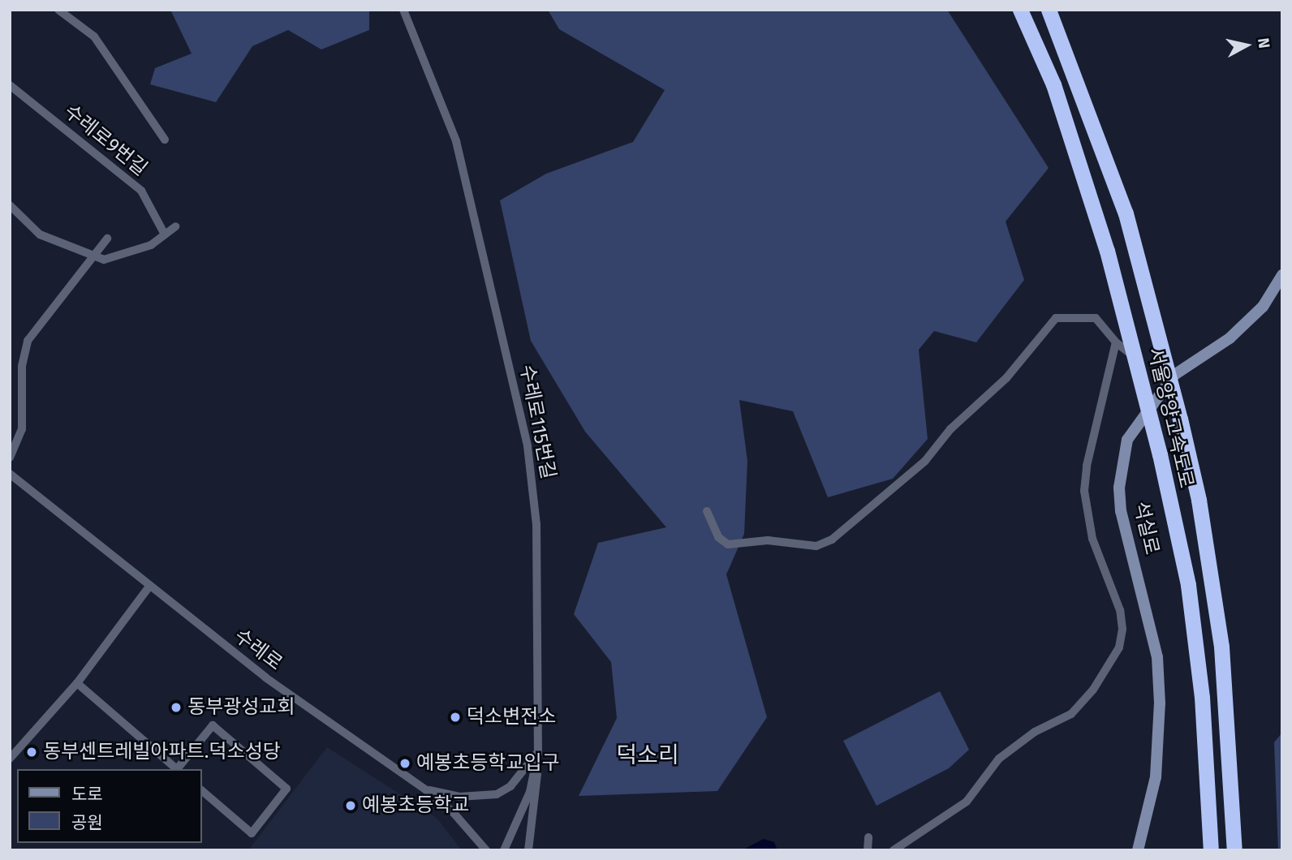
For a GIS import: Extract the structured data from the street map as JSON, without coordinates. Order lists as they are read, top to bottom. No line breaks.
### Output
{"streets":{"highway":["서울양양고속도로"],"main road":["석실로"],"street":["수레로9번길","수레로115번길","수레로"]},"districts":["덕소리"],"places":["동부광성교회","덕소변전소","동부센트레빌아파트.덕소성당","예봉초등학교입구","예봉초등학교"],"legend":["도로","공원"],"north":"right"}
